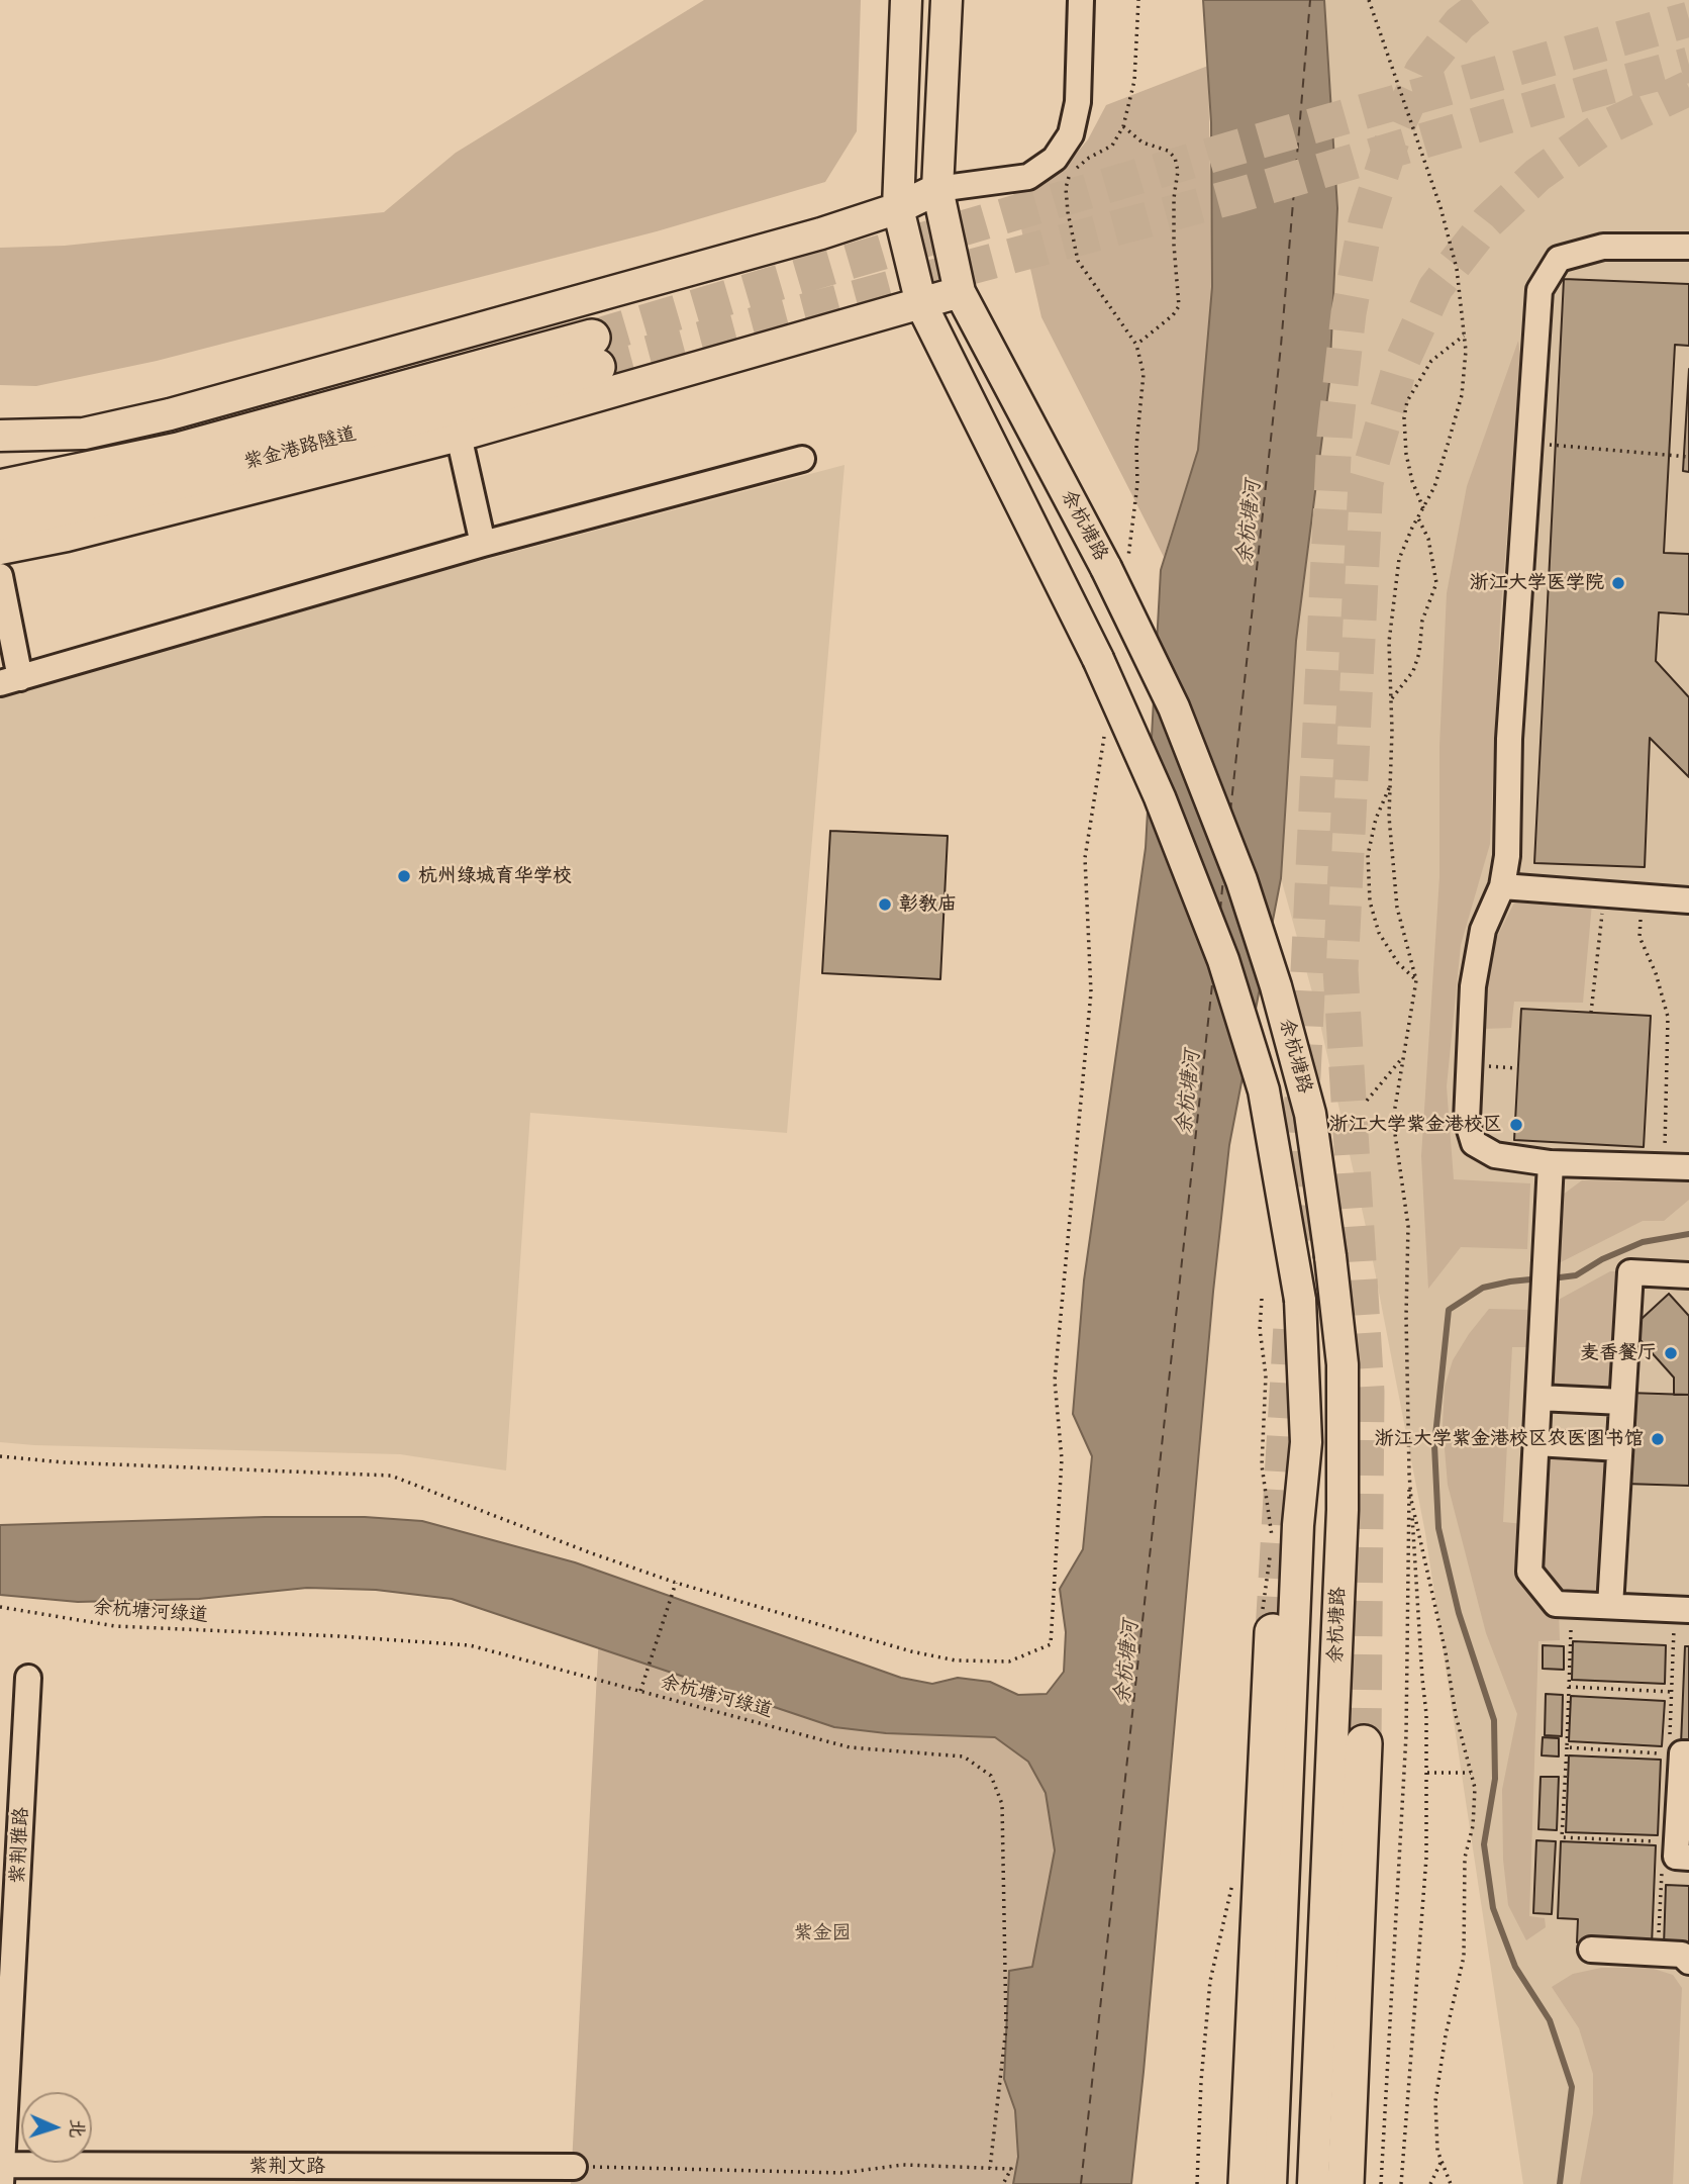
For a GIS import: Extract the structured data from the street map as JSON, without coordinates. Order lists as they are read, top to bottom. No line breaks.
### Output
{"streets":{"highway":["紫金港路隧道"],"main road":["余杭塘路"],"street":["紫荆雅路","紫荆文路"],"path":["余杭塘河绿道"]},"crossings":[["紫荆雅路","紫荆文路"]],"water":["余杭塘河"],"parks":["紫金园"],"places":["浙江大学医学院","杭州绿城育华学校","彰教庙","浙江大学紫金港校区","麦香餐厅","浙江大学紫金港校区农医图书馆"],"north":"right"}
